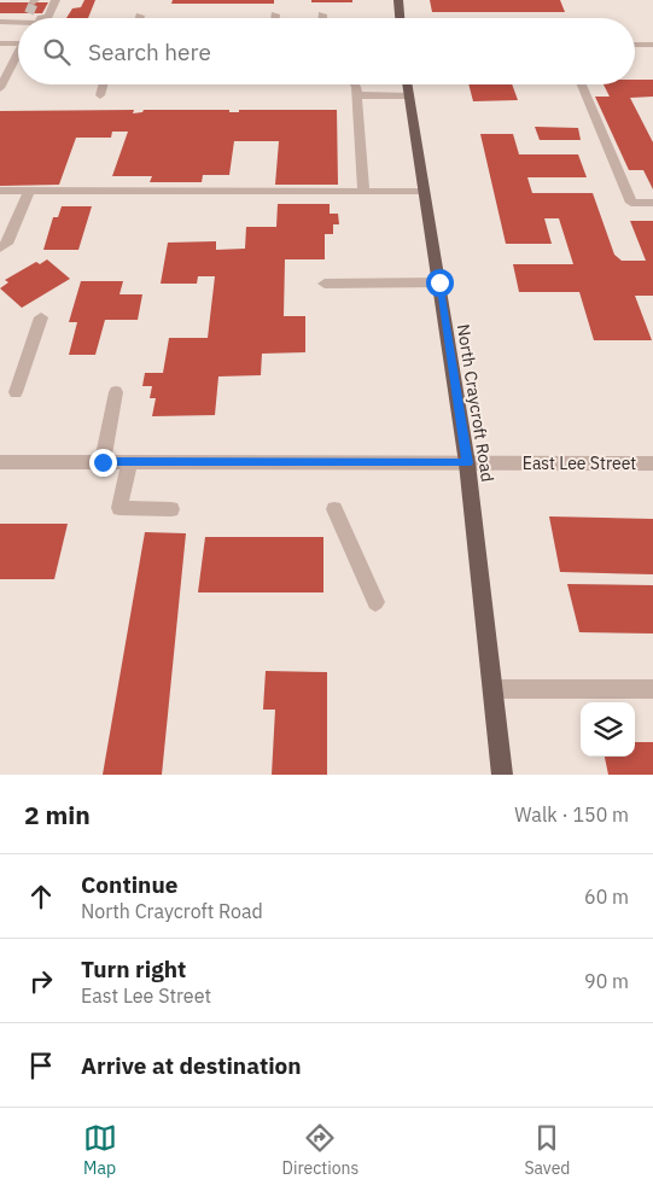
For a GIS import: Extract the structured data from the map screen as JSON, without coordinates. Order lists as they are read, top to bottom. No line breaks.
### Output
{"streets":{"main road":["North Craycroft Road"],"street":["East Lee Street"]},"crossings":[["North Craycroft Road","East Lee Street"]],"page":{"search":"Search here","heading":["2 min","Walk · 150 m"],"list":[["Continue","North Craycroft Road","60 m"],["Turn right","East Lee Street","90 m"],"Arrive at destination"],"nav":["Map","Directions","Saved"]}}
